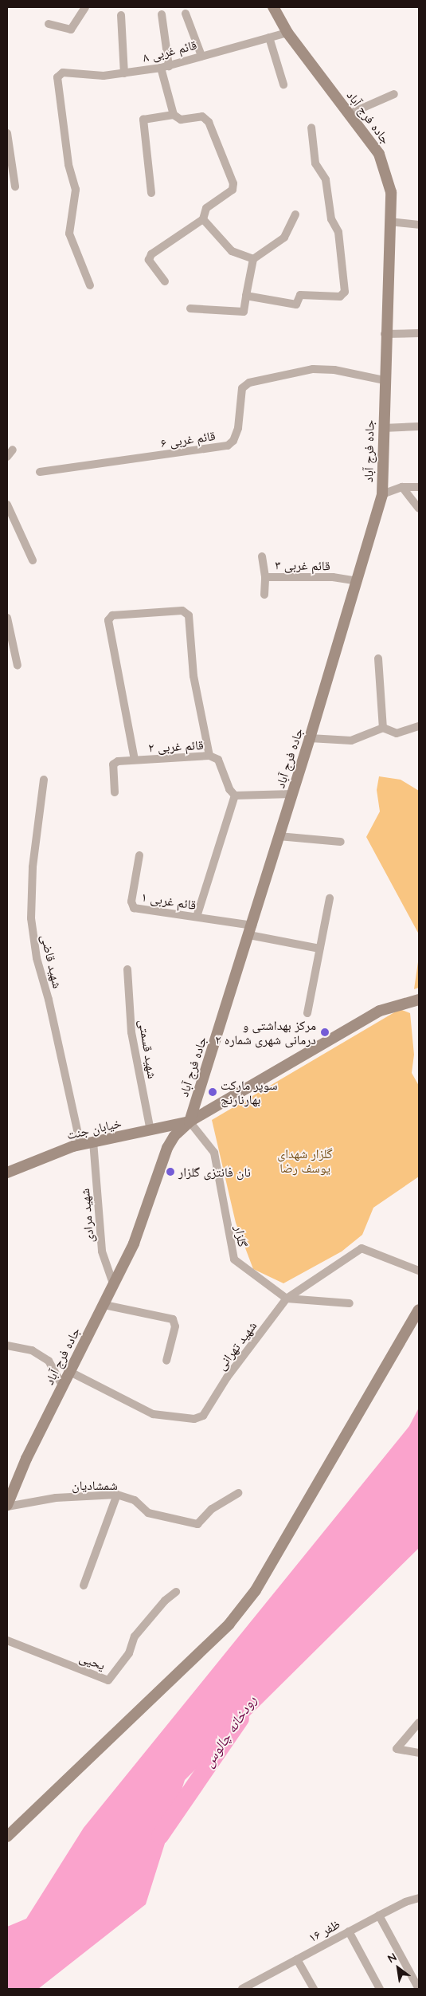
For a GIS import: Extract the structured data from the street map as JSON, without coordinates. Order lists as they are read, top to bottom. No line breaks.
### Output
{"streets":{"street":["قائم غربی ۸","جاده فرج آباد","قائم غربی ۶","قائم غربی ۳","قائم غربی ۲","قائم غربی ۱","شهید قاضی","شهید قسمتی","خیابان جنت","شهید مرادی","گلزار","شهید تهرانی","شمشادیان","یحیی","ظفر ۱۶"]},"crossings":[["قائم غربی ۸","جاده فرج آباد"],["جاده فرج آباد","قائم غربی ۶"],["جاده فرج آباد","قائم غربی ۳"],["جاده فرج آباد","قائم غربی ۱"],["جاده فرج آباد","خیابان جنت"],["جاده فرج آباد","شهید مرادی"],["جاده فرج آباد","گلزار"],["جاده فرج آباد","شهید تهرانی"],["جاده فرج آباد","شمشادیان"],["شهید قاضی","خیابان جنت"],["شهید قسمتی","خیابان جنت"],["خیابان جنت","شهید مرادی"],["خیابان جنت","گلزار"],["گلزار","شهید تهرانی"]],"water":["رودخانه چالوس"],"parks":["گلزار شهدای یوسف رضا"],"places":["مرکز بهداشتی و درمانی شهری شماره ۲","سوپر مارکت بهارنارنج","نان فانتزی گلزار"],"north":"top left"}
